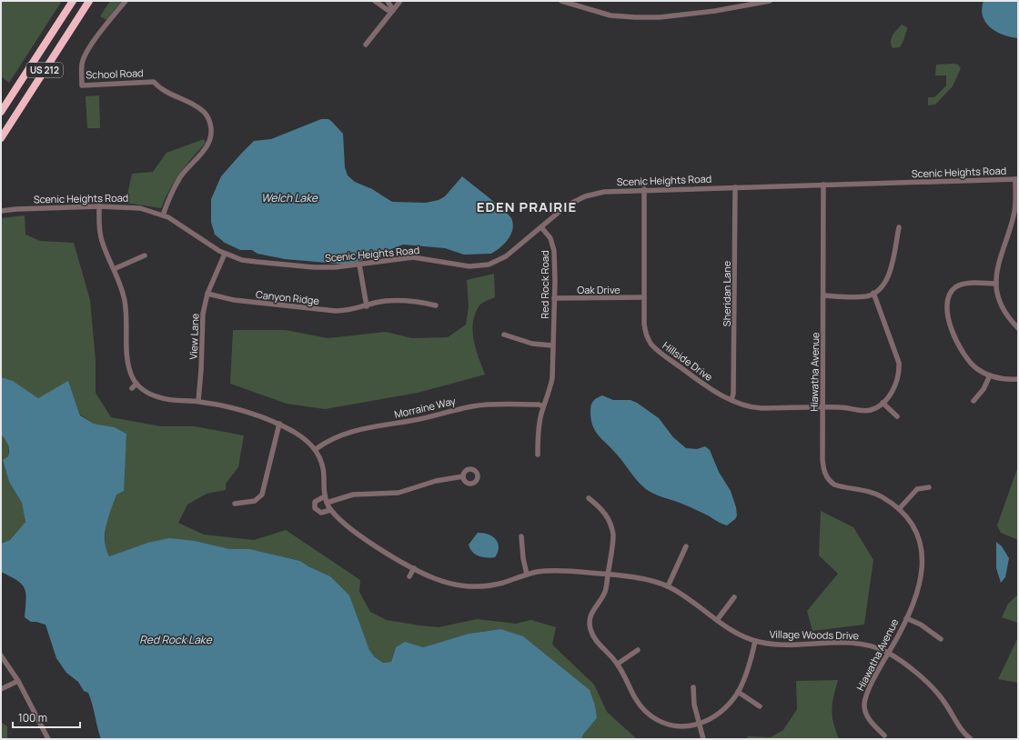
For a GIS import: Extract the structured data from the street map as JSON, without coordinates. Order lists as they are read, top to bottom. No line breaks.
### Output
{"streets":{"highway":["US 212"],"street":["School Road","Scenic Heights Road","Red Rock Road","Oak Drive","Sheridan Lane","Canyon Ridge","View Lane","Hillside Drive","Hiawatha Avenue","Morraine Way","Village Woods Drive"]},"crossings":[["School Road","Scenic Heights Road"],["Scenic Heights Road","Red Rock Road"],["Scenic Heights Road","Sheridan Lane"],["Scenic Heights Road","View Lane"],["Scenic Heights Road","Hillside Drive"],["Scenic Heights Road","Hiawatha Avenue"],["Red Rock Road","Oak Drive"],["Red Rock Road","Morraine Way"],["Oak Drive","Hillside Drive"],["Sheridan Lane","Hillside Drive"],["Canyon Ridge","View Lane"],["View Lane","Village Woods Drive"],["Hillside Drive","Hiawatha Avenue"],["Hiawatha Avenue","Village Woods Drive"],["Morraine Way","Village Woods Drive"]],"districts":["EDEN PRAIRIE"],"water":["Welch Lake","Red Rock Lake"],"scale_bar":"100 m"}
